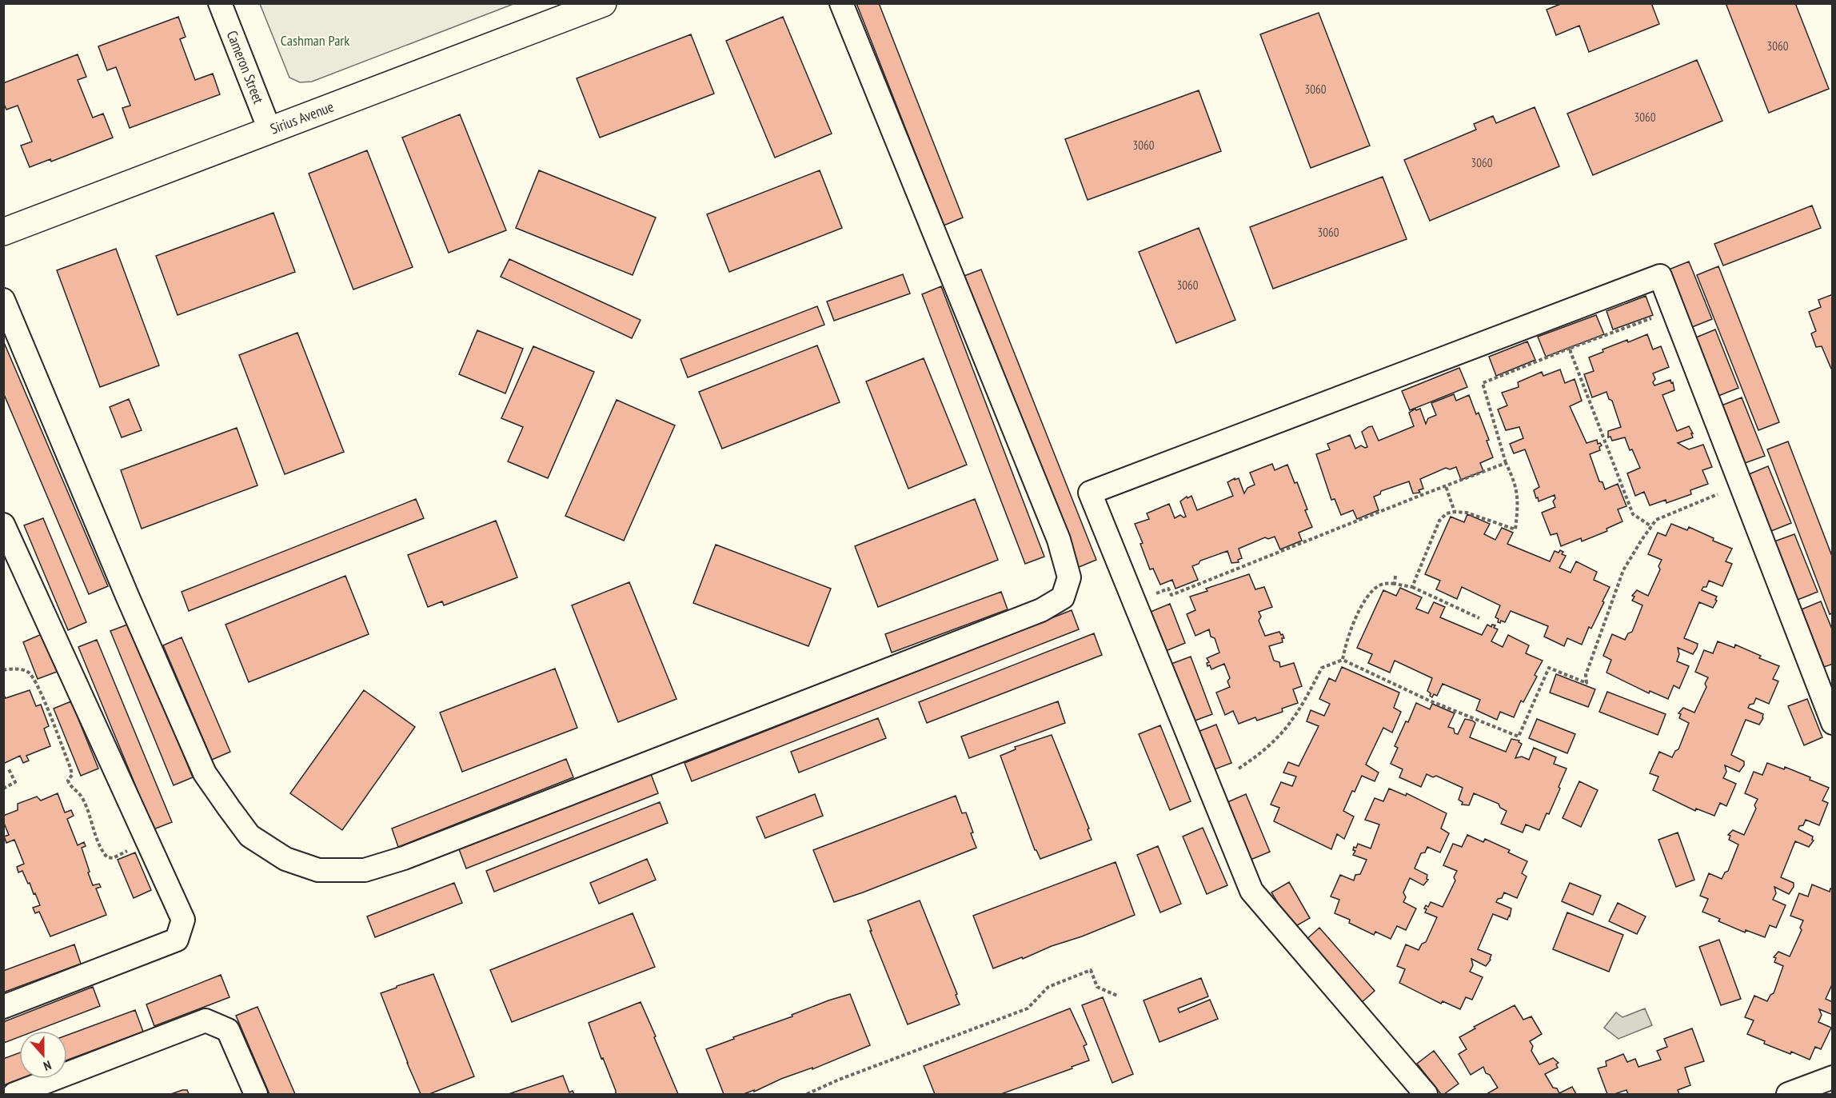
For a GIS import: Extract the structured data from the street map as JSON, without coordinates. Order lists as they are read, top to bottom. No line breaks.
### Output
{"streets":{"street":["Cameron Street","Sirius Avenue"]},"crossings":[["Cameron Street","Sirius Avenue"]],"parks":["Cashman Park"],"house_numbers":["3060","3060","3060","3060","3060","3060","3060"],"north":"bottom"}
